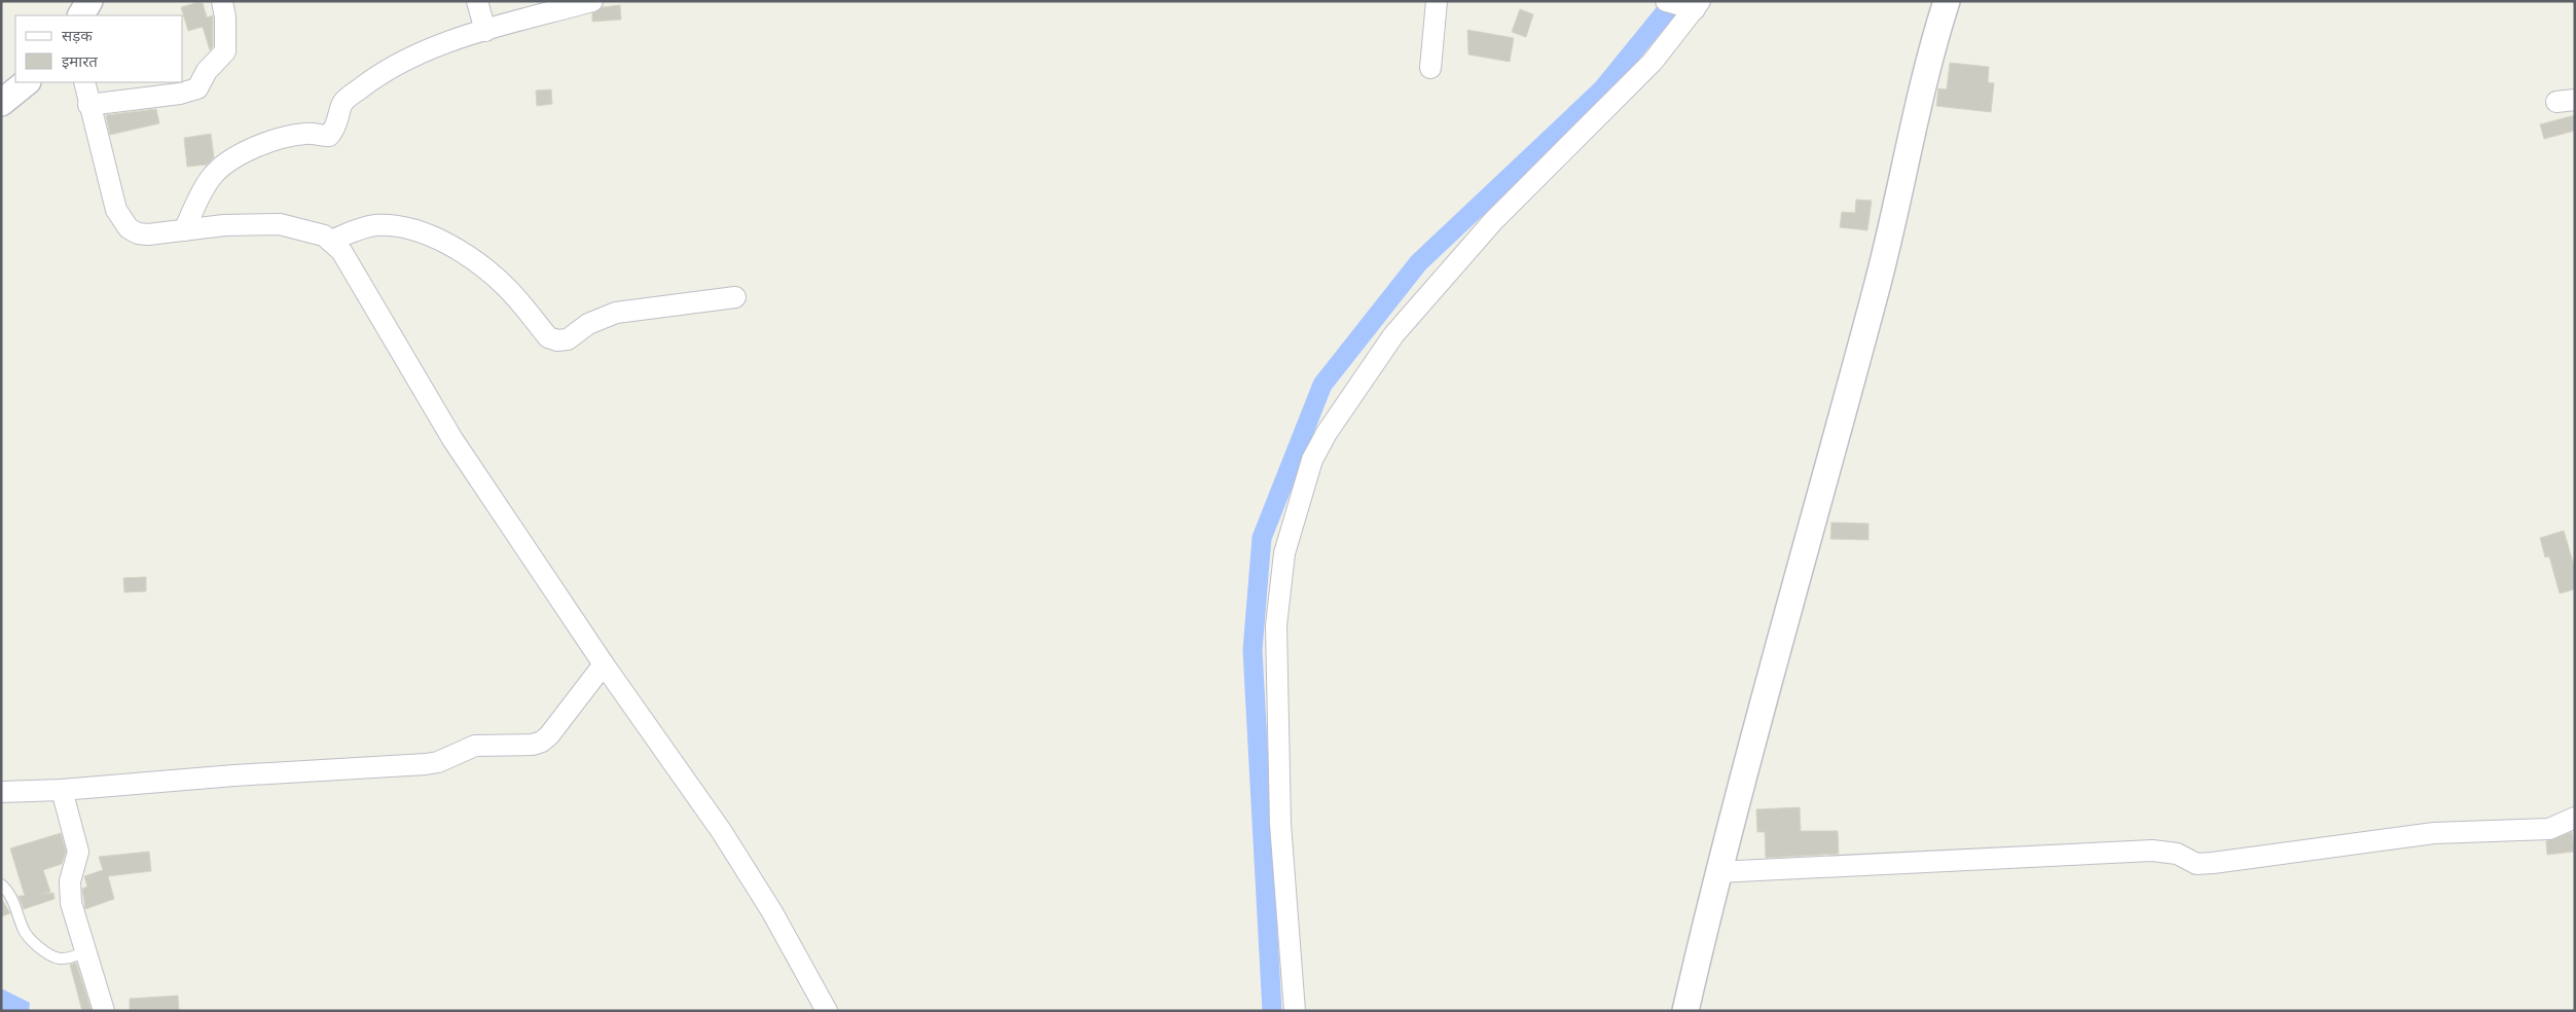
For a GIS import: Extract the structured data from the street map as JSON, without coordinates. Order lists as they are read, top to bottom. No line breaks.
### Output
{"legend":["सड़क","इमारत"]}
